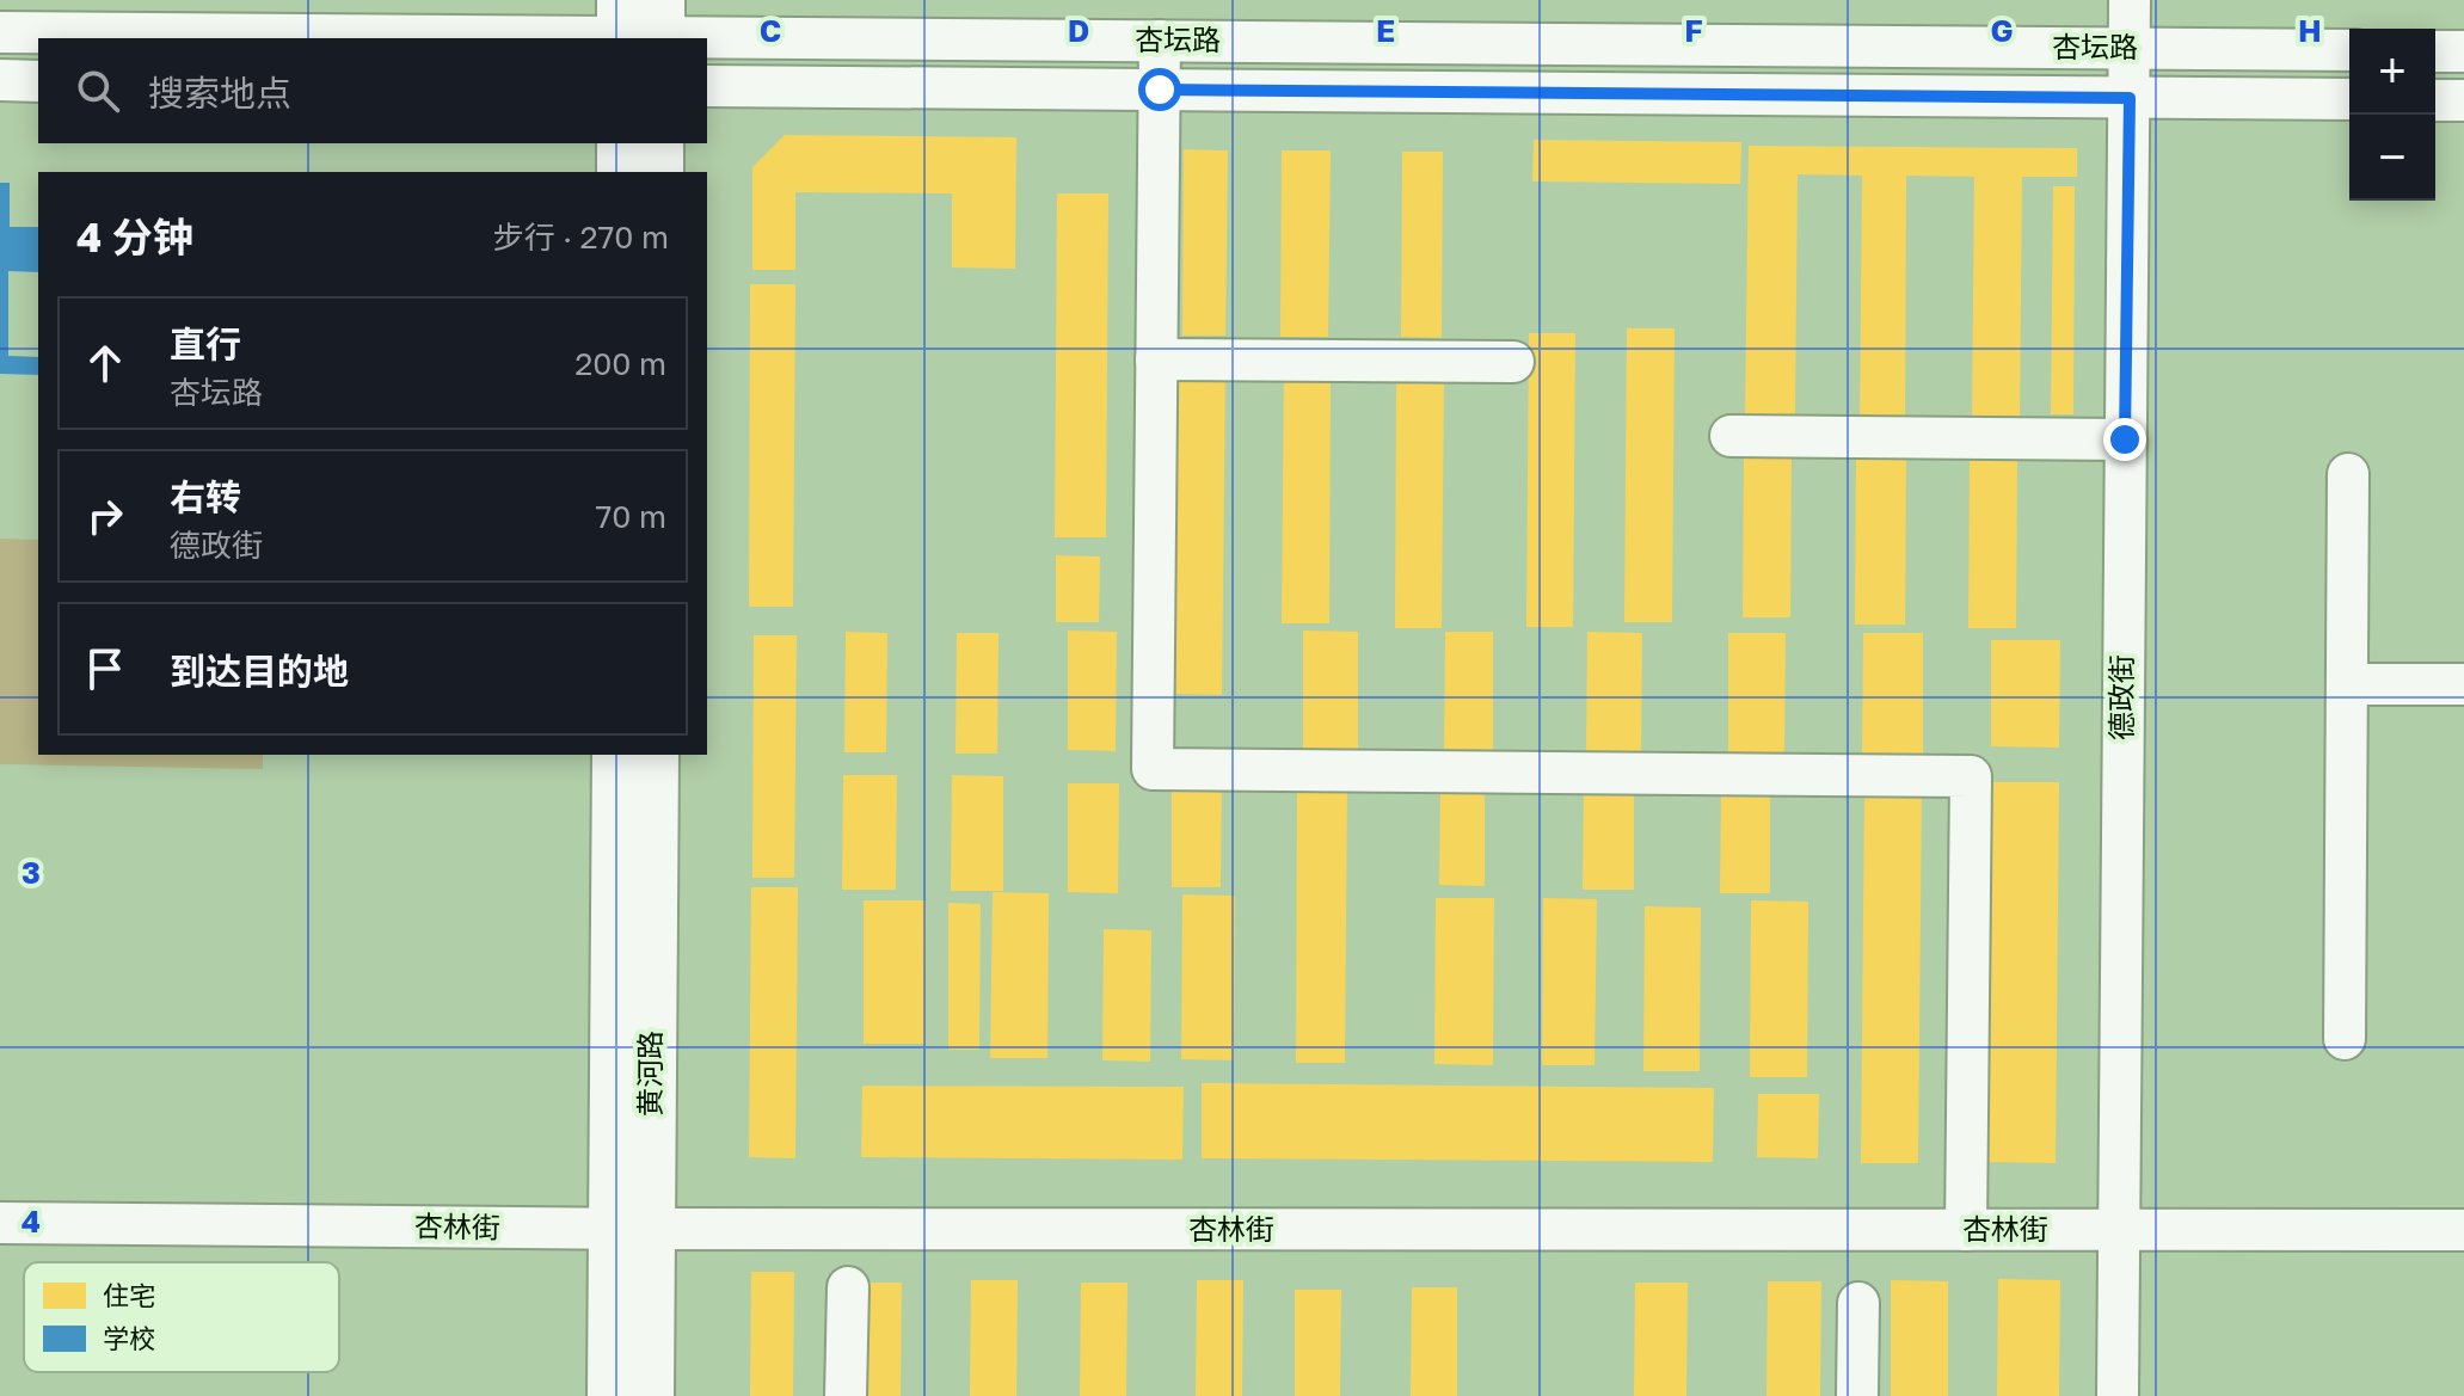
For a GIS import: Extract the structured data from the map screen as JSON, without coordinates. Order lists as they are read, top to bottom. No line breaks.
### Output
{"streets":{"main road":["黄河路"],"street":["杏坛路","德政街","杏林街"]},"crossings":[["杏坛路","德政街"],["德政街","杏林街"],["黄河路","杏林街"]],"legend":["住宅","学校"],"page":{"map_buttons":["+","−"],"search":"搜索地点","heading":["4 分钟","步行 · 270 m"],"list":[["直行","杏坛路","200 m"],["右转","德政街","70 m"],"到达目的地"]},"grid":{"columns":["C","D","E","F","G","H"],"rows":["3","4"]}}
